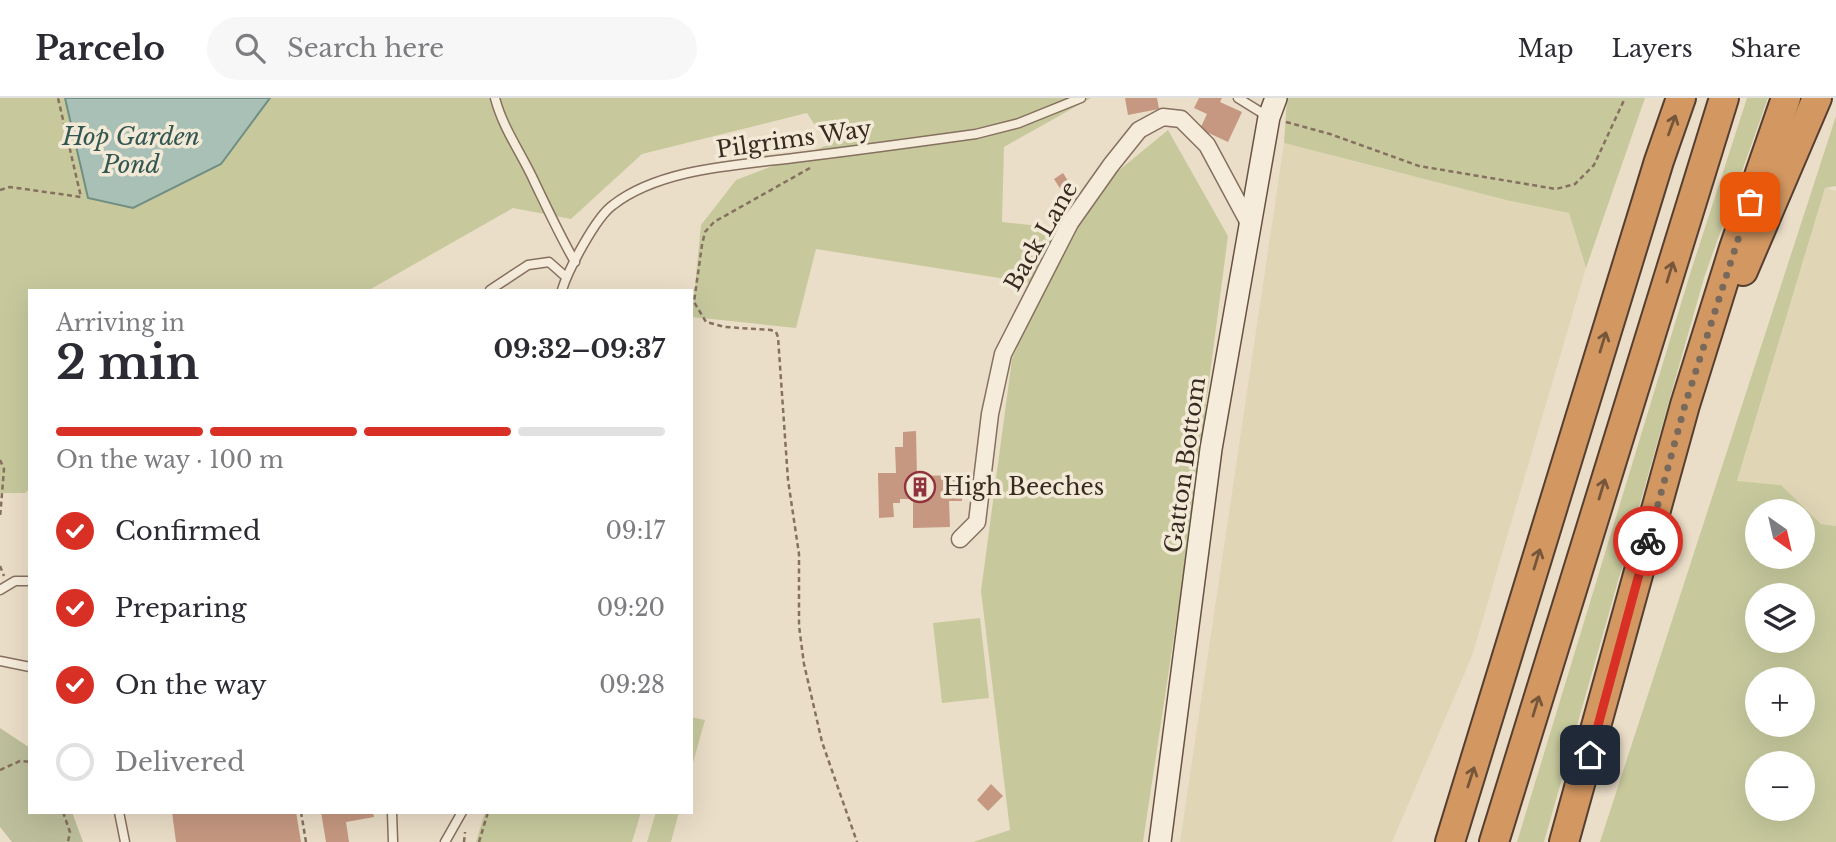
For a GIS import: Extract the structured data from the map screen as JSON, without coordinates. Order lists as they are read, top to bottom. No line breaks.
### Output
{"streets":{"street":["Back Lane","Gatton Bottom"],"lane":["Pilgrims Way"]},"crossings":[["Back Lane","Gatton Bottom"]],"water":["Hop Garden Pond"],"places":{"building":["High Beeches"]},"north":"bottom right","page":{"header":"Parcelo","search":"Search here","nav":["Map","Layers","Share"],"heading":["2 min","Arriving in","09:32–09:37"],"bar":"On the way · 100 m","list":[["Confirmed","09:17"],["Preparing","09:20"],["On the way","09:28"],"Delivered"],"map_buttons":["+","−"]}}
